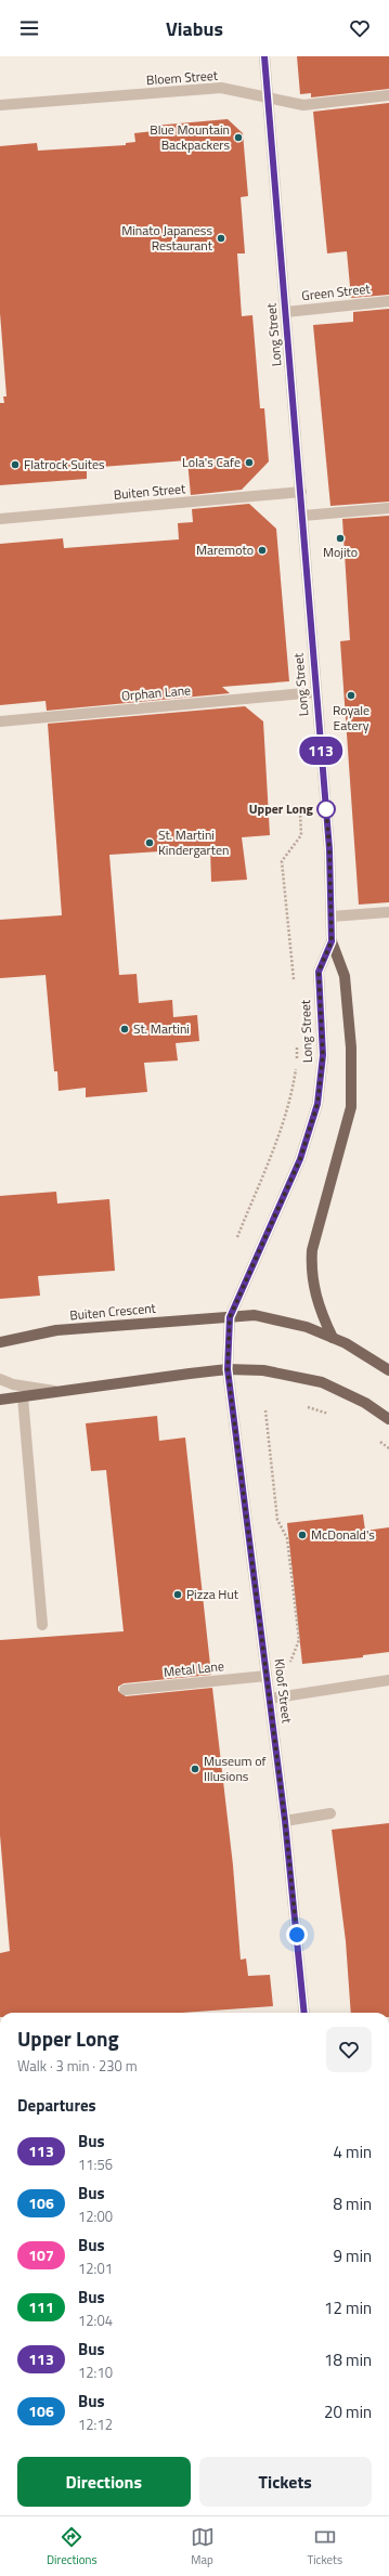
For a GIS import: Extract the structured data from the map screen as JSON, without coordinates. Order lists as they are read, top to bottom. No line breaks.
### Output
{"streets":{"main road":["Buiten Crescent"],"street":["Bloem Street","Green Street","Long Street","Buiten Street","Orphan Lane","Metal Lane","Kloof Street"]},"crossings":[["Bloem Street","Long Street"],["Green Street","Long Street"],["Long Street","Buiten Street"],["Long Street","Orphan Lane"],["Long Street","Buiten Crescent"],["Long Street","Kloof Street"],["Buiten Crescent","Kloof Street"],["Metal Lane","Kloof Street"]],"places":["Blue Mountain Backpackers","Minato Japaness Restaurant","Lola's Cafe","Flatrock Suites","Mojito","Maremoto","Royale Eatery","Upper Long","St. Martini Kindergarten","St. Martini","McDonald's","Pizza Hut","Museum of Illusions"],"lines":["bus line 113"],"page":{"header":"Viabus","on_map":"113","heading":[["Upper Long","Walk · 3 min · 230 m"],"Departures"],"list":[{"mark":"113","name":"Bus","note":"11:56","value":"4 min"},{"mark":"106","name":"Bus","note":"12:00","value":"8 min"},{"mark":"107","name":"Bus","note":"12:01","value":"9 min"},{"mark":"111","name":"Bus","note":"12:04","value":"12 min"},{"mark":"113","name":"Bus","note":"12:10","value":"18 min"},{"mark":"106","name":"Bus","note":"12:12","value":"20 min"}],"buttons":["Directions","Tickets"],"tabs":["Directions","Map","Tickets"]}}
